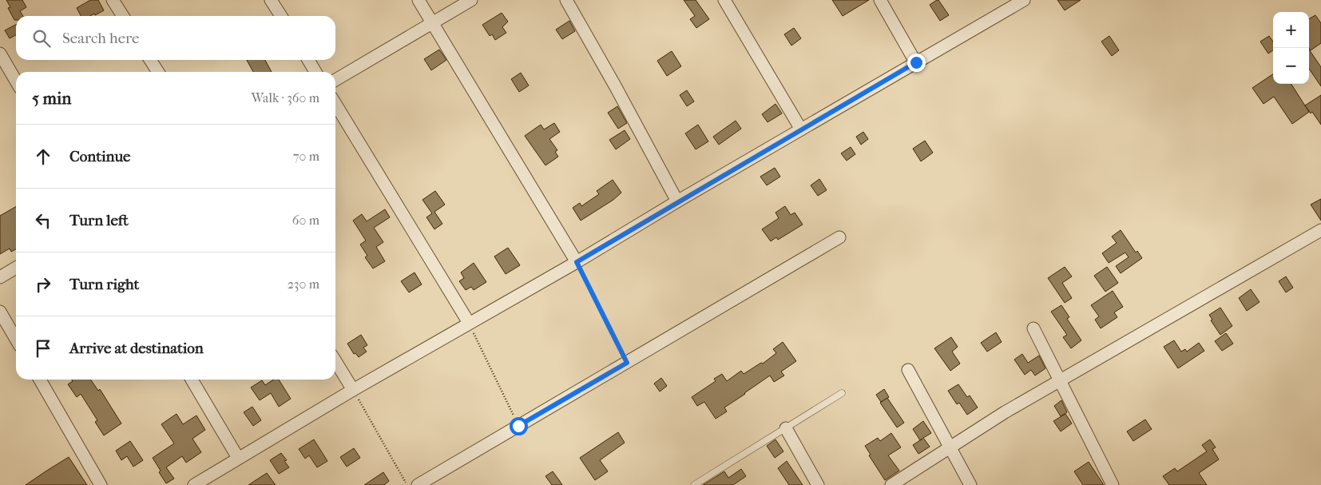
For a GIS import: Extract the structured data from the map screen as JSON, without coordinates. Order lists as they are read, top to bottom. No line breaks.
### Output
{"page":{"map_buttons":["+","−"],"search":"Search here","heading":["5 min","Walk · 360 m"],"list":[["Continue","70 m"],["Turn left","60 m"],["Turn right","230 m"],"Arrive at destination"]}}
